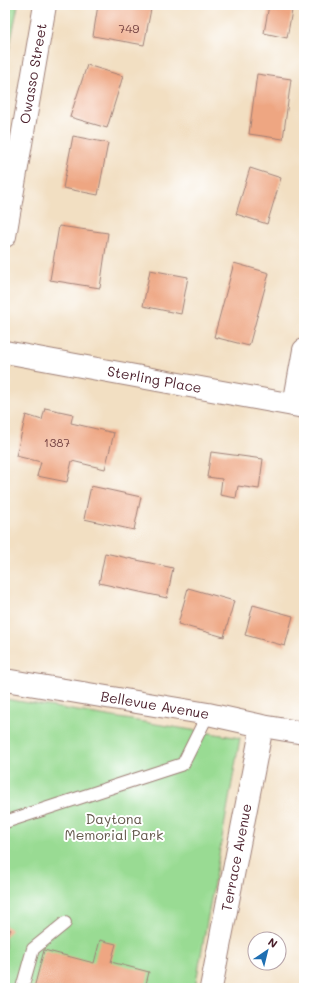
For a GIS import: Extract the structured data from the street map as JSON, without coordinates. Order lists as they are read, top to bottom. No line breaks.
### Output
{"streets":{"street":["Owasso Street","Sterling Place","Bellevue Avenue","Terrace Avenue"]},"crossings":[["Bellevue Avenue","Terrace Avenue"]],"parks":["Daytona Memorial Park"],"house_numbers":["749","1387"],"north":"top right"}
